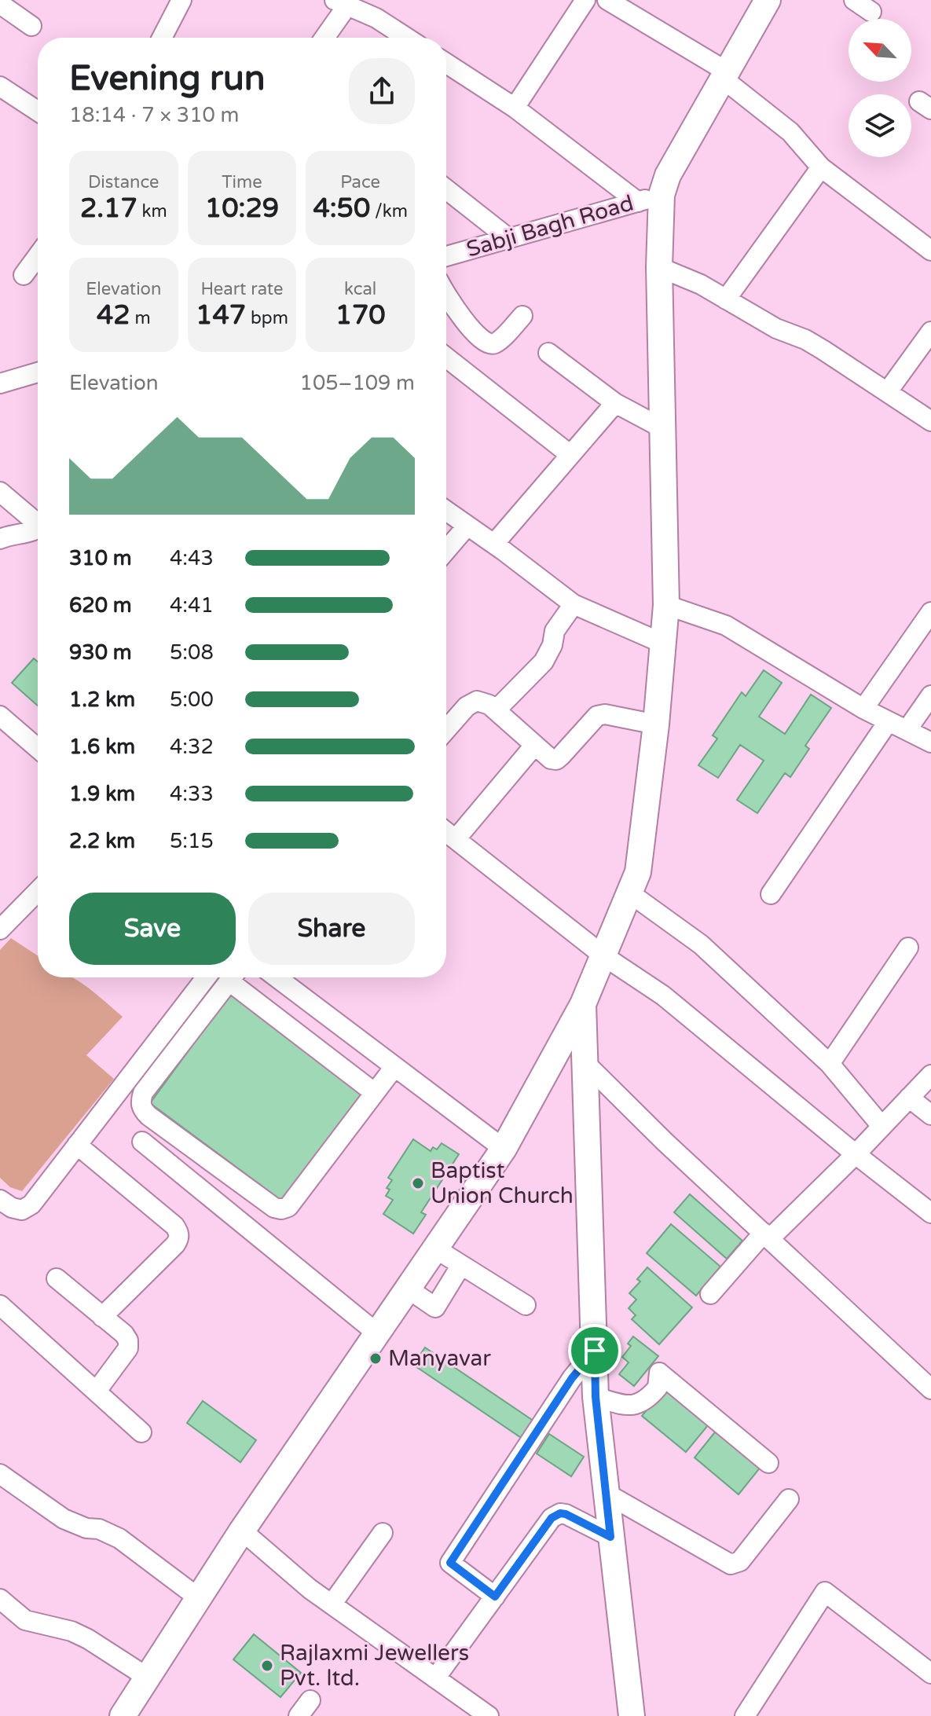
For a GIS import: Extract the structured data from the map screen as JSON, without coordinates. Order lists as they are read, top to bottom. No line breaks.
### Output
{"streets":{"street":["Sabji Bagh Road"]},"places":["Baptist Union Church","Manyavar","Rajlaxmi Jewellers Pvt. ltd."],"north":"top left","page":{"heading":["Evening run","18:14 · 7 × 310 m"],"stats":[["Distance","2.17 km"],["Time","10:29"],["Pace","4:50 /km"],["Elevation","42 m"],["Heart rate","147 bpm"],["kcal","170"]],"chart":["Elevation","105–109 m"],"list":[{"name":"310 m","note":"4:43"},{"name":"620 m","note":"4:41"},{"name":"930 m","note":"5:08"},{"name":"1.2 km","note":"5:00"},{"name":"1.6 km","note":"4:32"},{"name":"1.9 km","note":"4:33"},{"name":"2.2 km","note":"5:15"}],"buttons":["Save","Share"]}}
